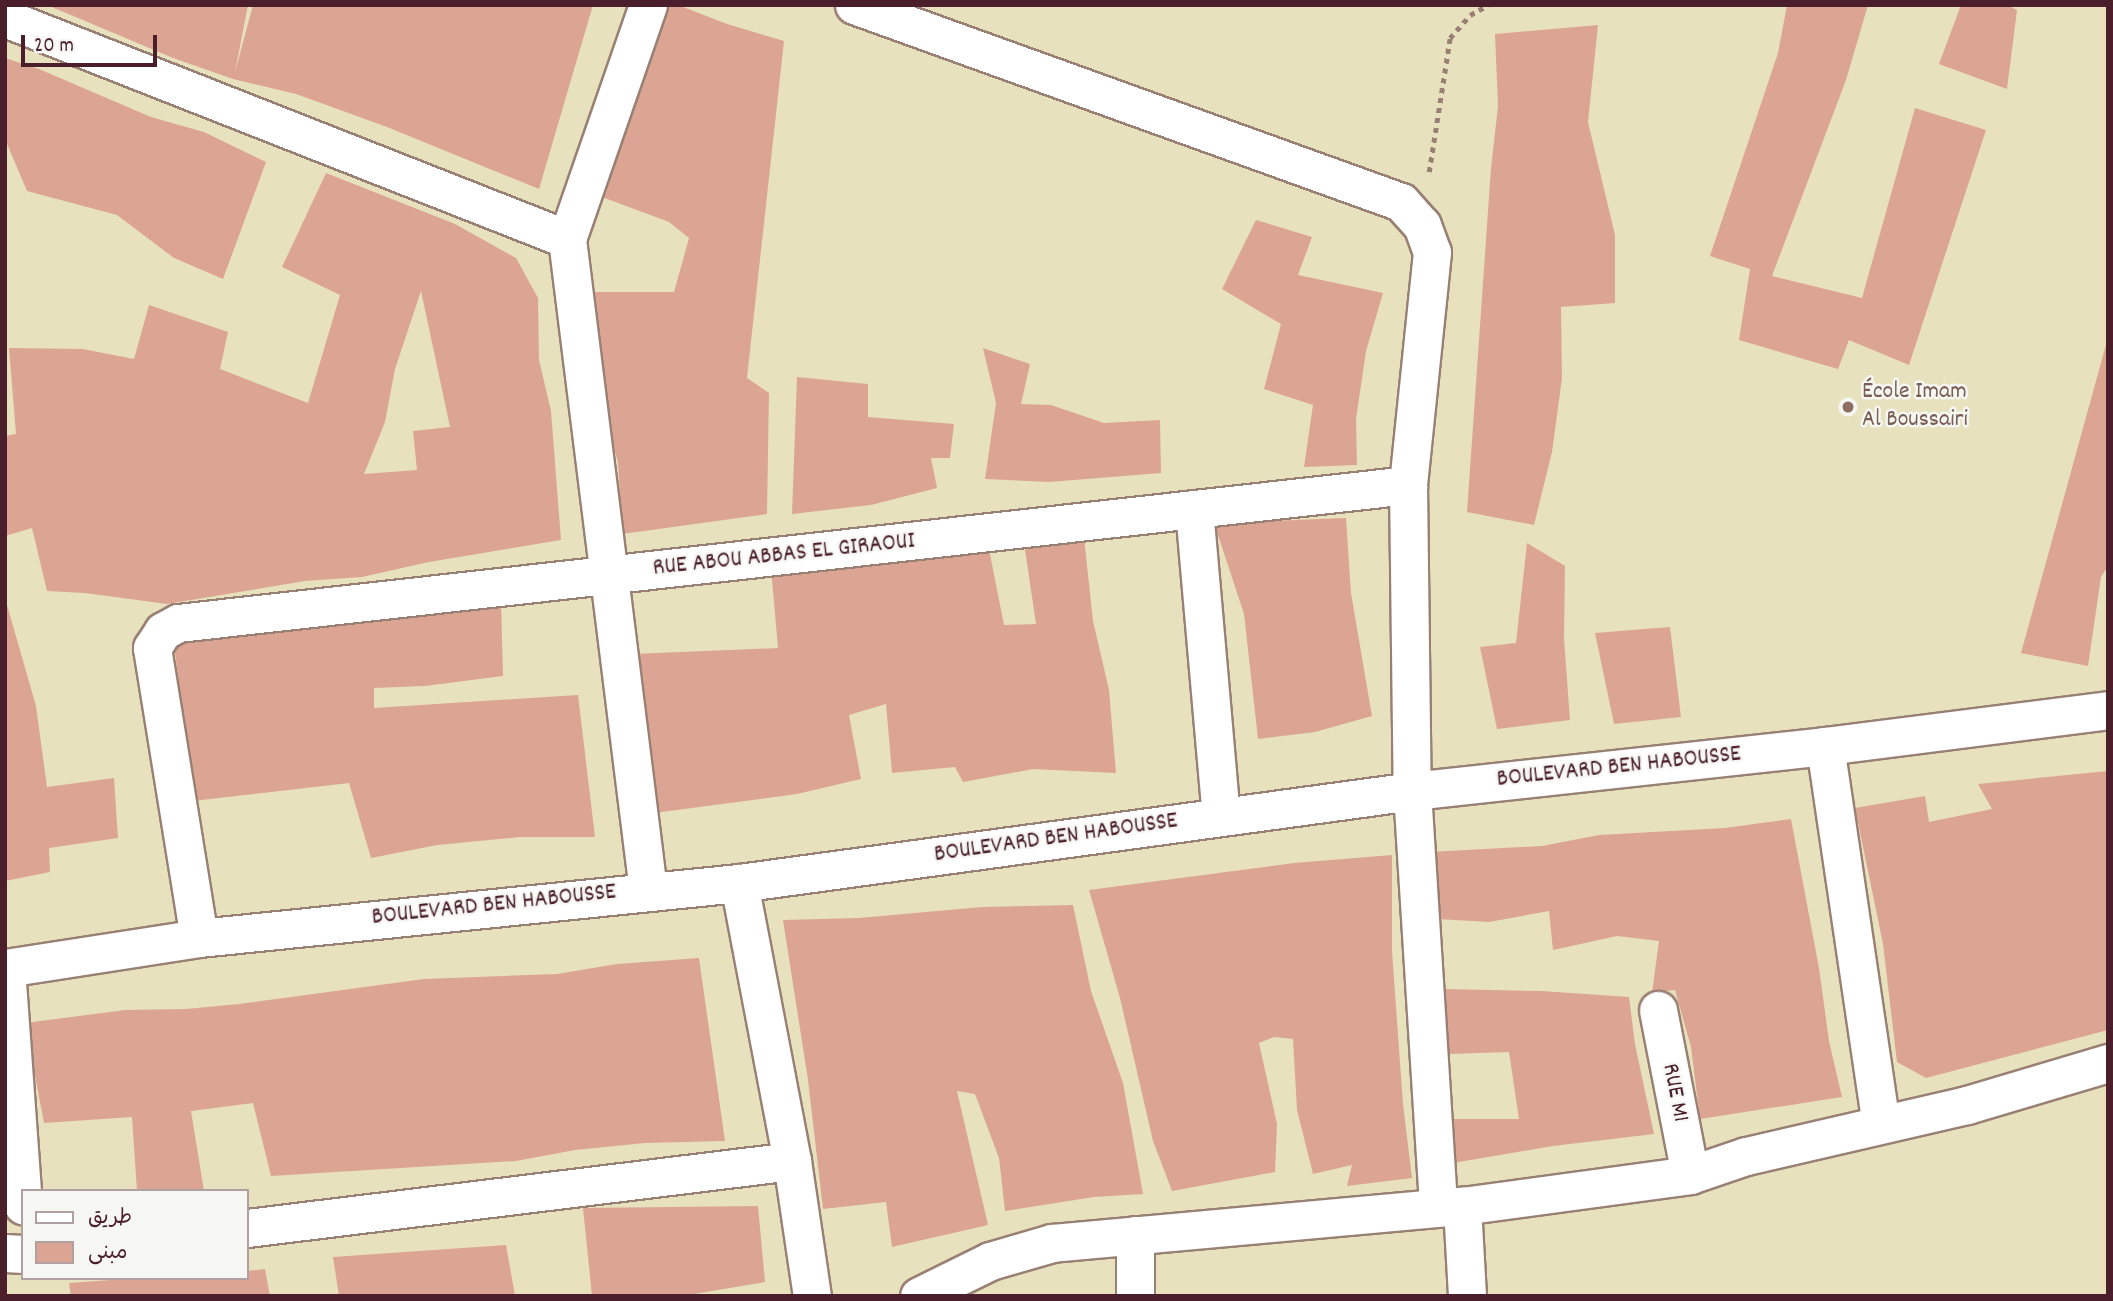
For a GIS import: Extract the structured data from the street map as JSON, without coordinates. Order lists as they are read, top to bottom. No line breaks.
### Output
{"streets":{"street":["RUE ABOU ABBAS EL GIRAOUI","BOULEVARD BEN HABOUSSE","RUE M1"]},"crossings":[["RUE ABOU ABBAS EL GIRAOUI","BOULEVARD BEN HABOUSSE"]],"places":["École Imam Al Boussairi"],"legend":["طريق","مبنى"],"scale_bar":"20 m"}
